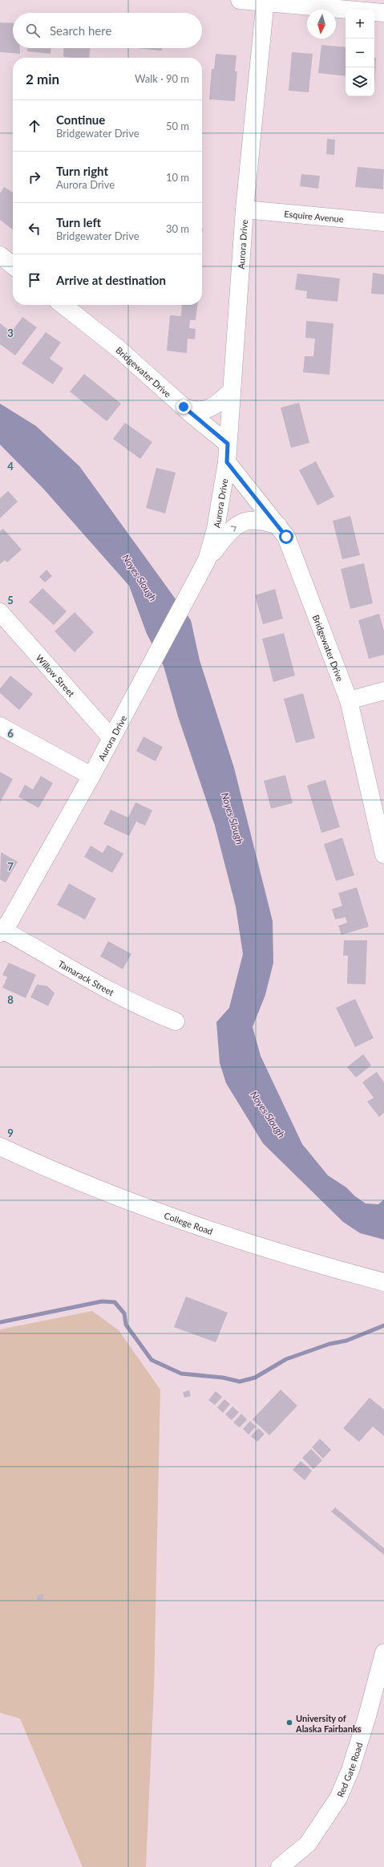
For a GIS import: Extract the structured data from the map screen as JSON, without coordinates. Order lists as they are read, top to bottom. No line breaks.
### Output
{"streets":{"street":["Esquire Avenue","Aurora Drive","Bridgewater Drive","Willow Street","Tamarack Street","College Road","Red Gate Road"]},"crossings":[["Esquire Avenue","Aurora Drive"],["Aurora Drive","Bridgewater Drive"],["Aurora Drive","Willow Street"],["Aurora Drive","Tamarack Street"]],"water":["Noyes Slough"],"places":["University of Alaska Fairbanks"],"north":"bottom","page":{"map_buttons":["+","−"],"search":"Search here","heading":["2 min","Walk · 90 m"],"list":[["Continue","Bridgewater Drive","50 m"],["Turn right","Aurora Drive","10 m"],["Turn left","Bridgewater Drive","30 m"],"Arrive at destination"]},"grid":{"rows":["3","4","5","6","7","8","9"]}}
